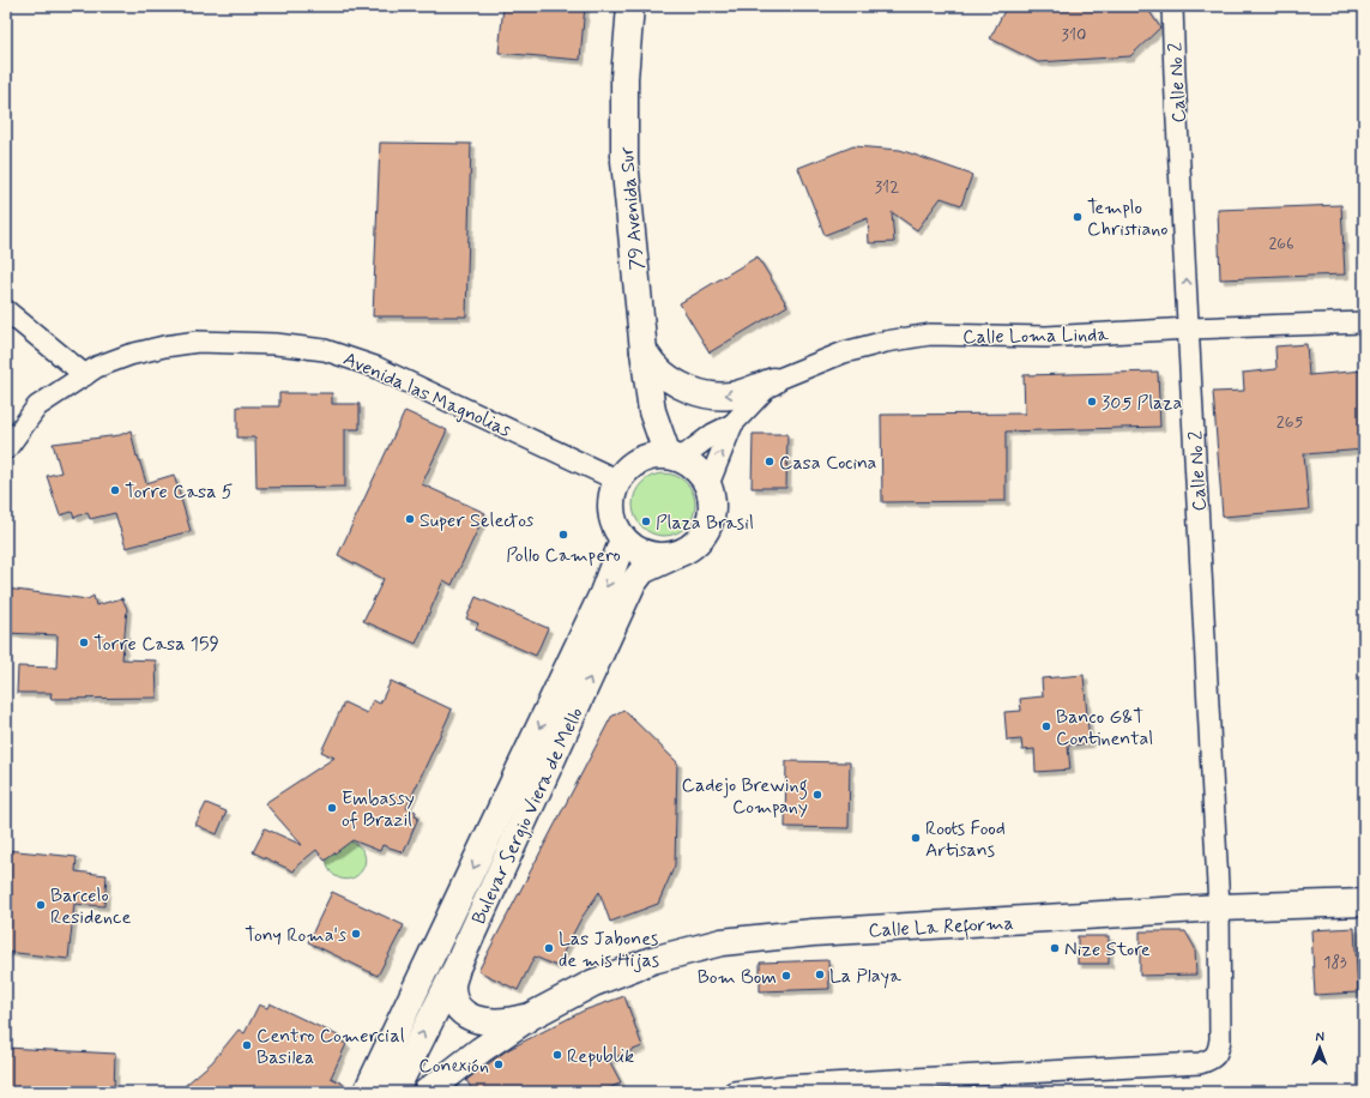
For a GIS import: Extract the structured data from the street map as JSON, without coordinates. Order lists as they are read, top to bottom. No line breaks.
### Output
{"streets":{"main road":["79 Avenida Sur","Bulevar Sergio Viera de Mello","Calle La Reforma"],"street":["Calle No 2","Calle Loma Linda","Avenida las Magnolias"]},"crossings":[["Calle No 2","Calle Loma Linda"],["Calle No 2","Calle La Reforma"],["79 Avenida Sur","Calle Loma Linda"],["79 Avenida Sur","Avenida las Magnolias"],["79 Avenida Sur","Bulevar Sergio Viera de Mello"],["Calle Loma Linda","Avenida las Magnolias"],["Calle Loma Linda","Bulevar Sergio Viera de Mello"],["Avenida las Magnolias","Bulevar Sergio Viera de Mello"],["Bulevar Sergio Viera de Mello","Calle La Reforma"]],"places":["Templo Christiano","305 Plaza","Casa Cocina","Torre Casa 5","Super Selectos","Plaza Brasil","Pollo Campero","Torre Casa 159","Banco G&T Continental","Cadejo Brewing Company","Embassy of Brazil","Roots Food Artisans","Barcelo Residence","Tony Roma's","Las Jabones de mis Hijas","Nize Store","La Playa","Bom Bom","Centro Comercial Basilea","Republik","Conexión"],"house_numbers":["310","312","266","265","183"],"north":"top"}
